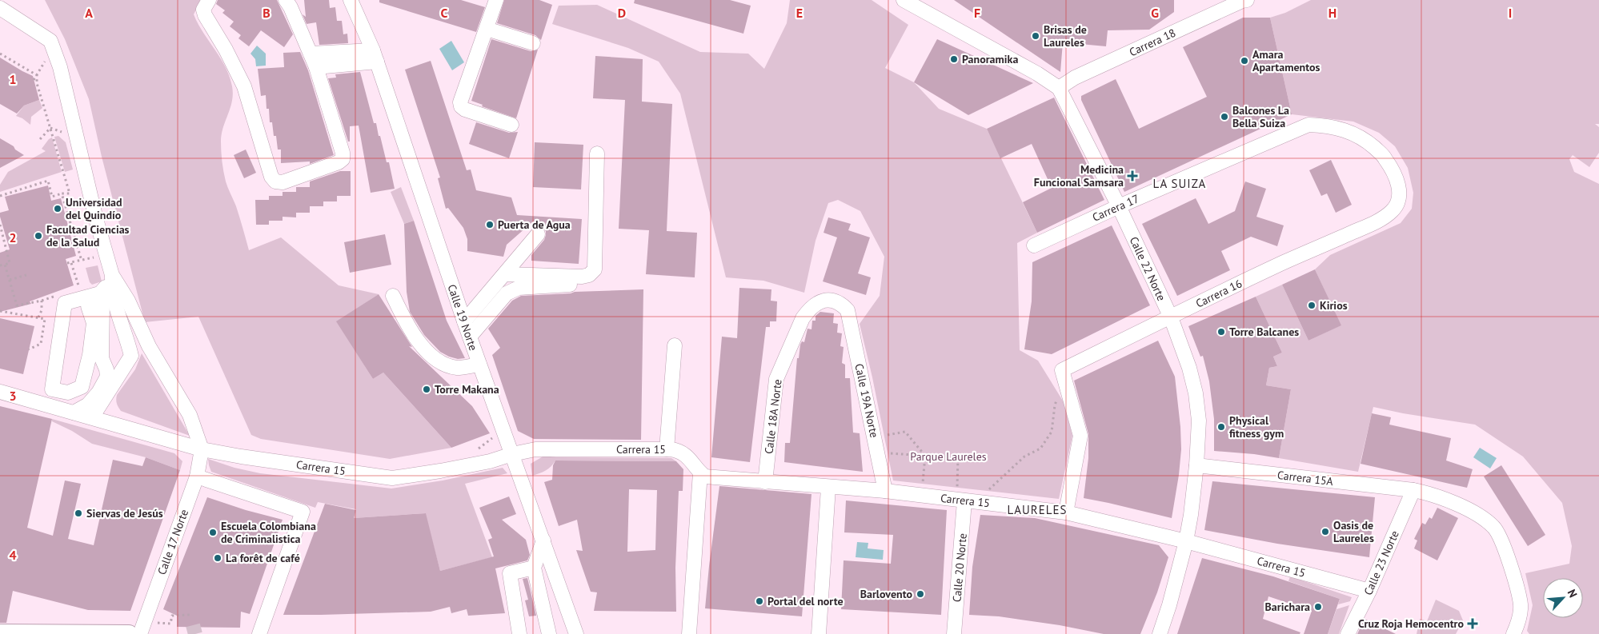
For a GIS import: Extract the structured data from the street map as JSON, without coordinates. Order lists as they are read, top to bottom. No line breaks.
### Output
{"streets":{"street":["Carrera 18","Carrera 17","Calle 22 Norte","Carrera 16","Calle 19 Norte","Calle 19A Norte","Calle 18A Norte","Carrera 15","Carrera 15A","Calle 17 Norte","Calle 23 Norte","Calle 20 Norte"]},"crossings":[["Carrera 18","Calle 22 Norte"],["Carrera 17","Calle 22 Norte"],["Carrera 17","Carrera 16"],["Calle 22 Norte","Carrera 16"],["Calle 22 Norte","Carrera 15"],["Calle 22 Norte","Carrera 15A"],["Calle 19 Norte","Carrera 15"],["Calle 19A Norte","Calle 18A Norte"],["Calle 19A Norte","Carrera 15"],["Calle 18A Norte","Carrera 15"],["Carrera 15","Calle 17 Norte"],["Carrera 15","Calle 23 Norte"],["Carrera 15","Calle 20 Norte"],["Carrera 15A","Calle 23 Norte"]],"districts":["LA SUIZA","LAURELES"],"parks":["Parque Laureles"],"places":{"other":["Brisas de Laureles","Panoramika","Amara Apartamentos","Balcones La Bella Suiza","Universidad del Quindío","Puerta de Agua","Facultad Ciencias de la Salud","Kirios","Torre Balcanes","Torre Makana","Physical fitness gym","Siervas de Jesús","Oasis de Laureles","Escuela Colombiana de Criminalistica","La forêt de café","Barlovento","Portal del norte","Barichara"],"health":["Medicina Funcional Samsara","Cruz Roja Hemocentro"]},"north":"top right","grid":{"columns":["A","B","C","D","E","F","G","H","I"],"rows":["1","2","3","4"]}}
